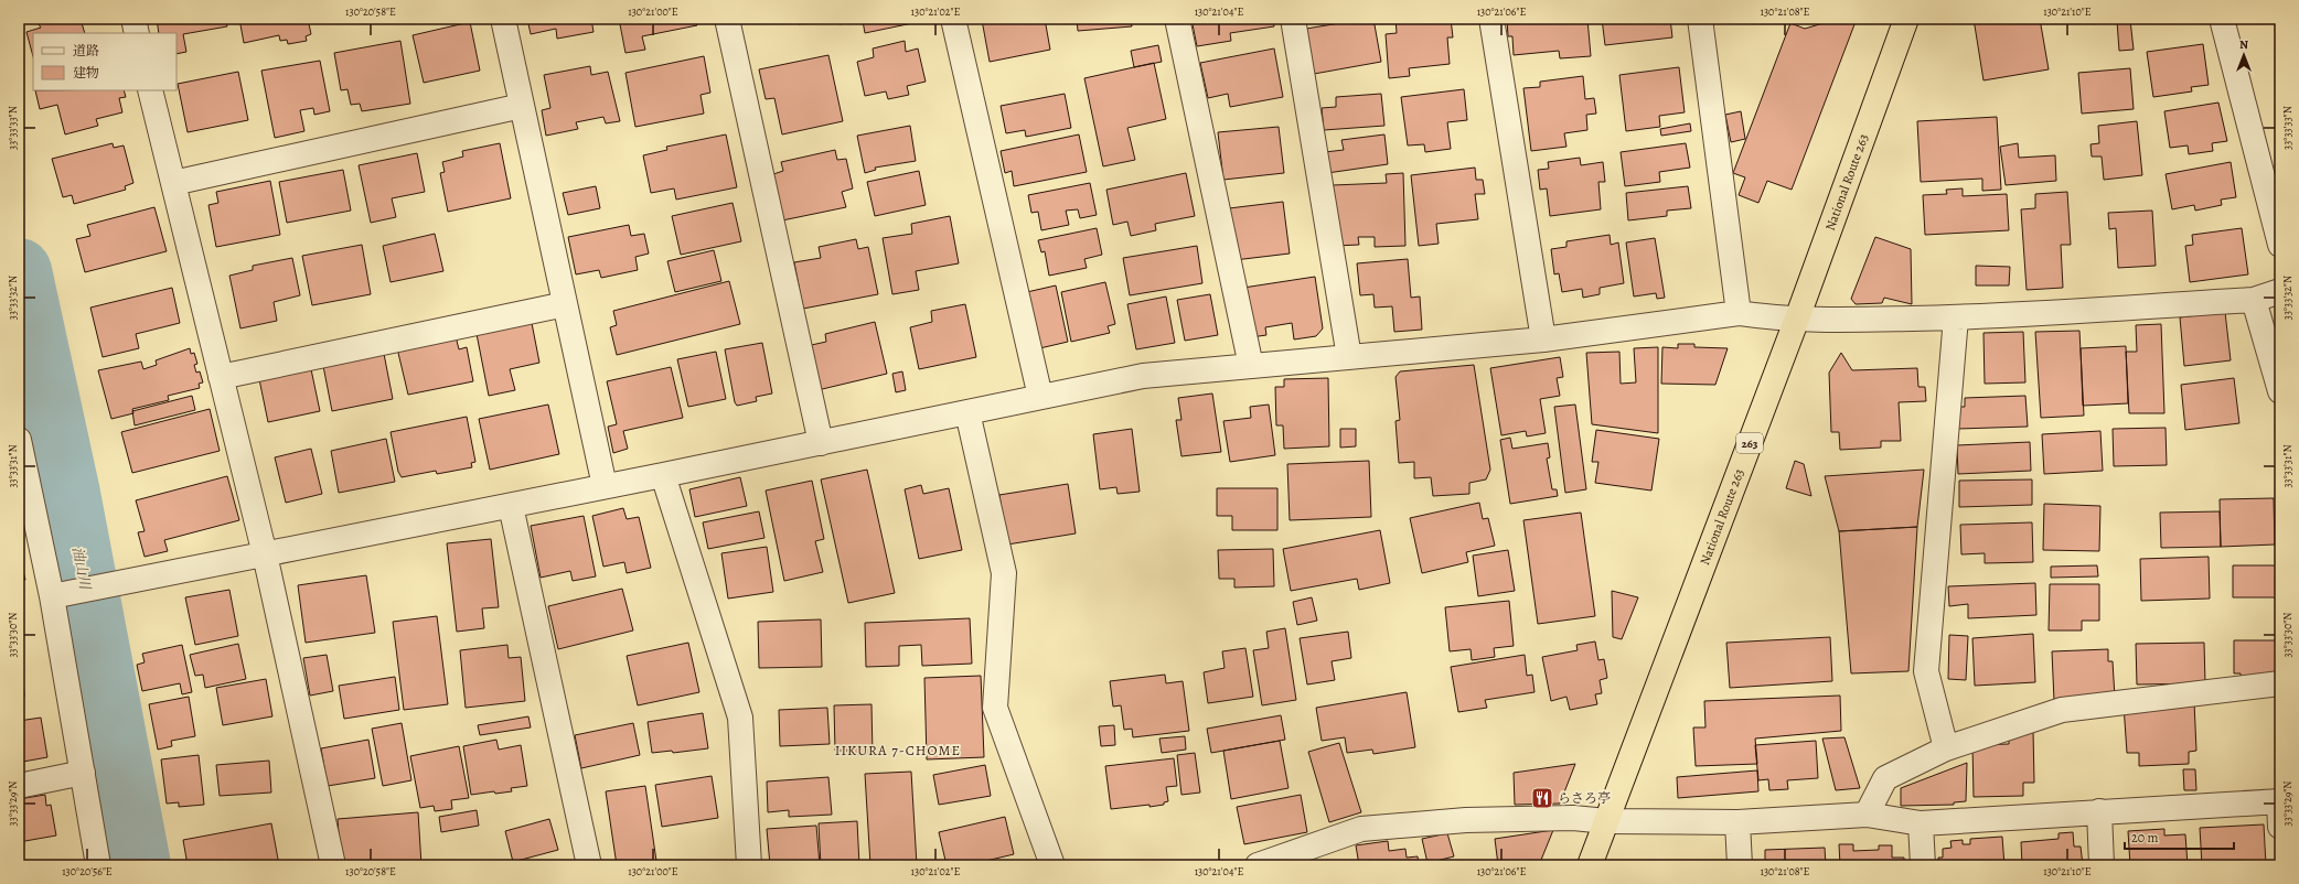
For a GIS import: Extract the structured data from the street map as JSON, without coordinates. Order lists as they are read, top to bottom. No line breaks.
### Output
{"streets":{"highway":["National Route 263","263"]},"districts":["IIKURA 7-CHOME"],"water":["油山川"],"places":{"restaurant":["らさろ亭"]},"legend":["道路","建物"],"scale_bar":"20 m","north":"top","coordinates":["130°20'58\"E","130°21'00\"E","130°21'02\"E","130°21'04\"E","130°21'06\"E","130°21'08\"E","130°21'10\"E","33°33'33\"N","33°33'32\"N","33°33'31\"N","33°33'30\"N","33°33'29\"N","130°20'56\"E"]}
